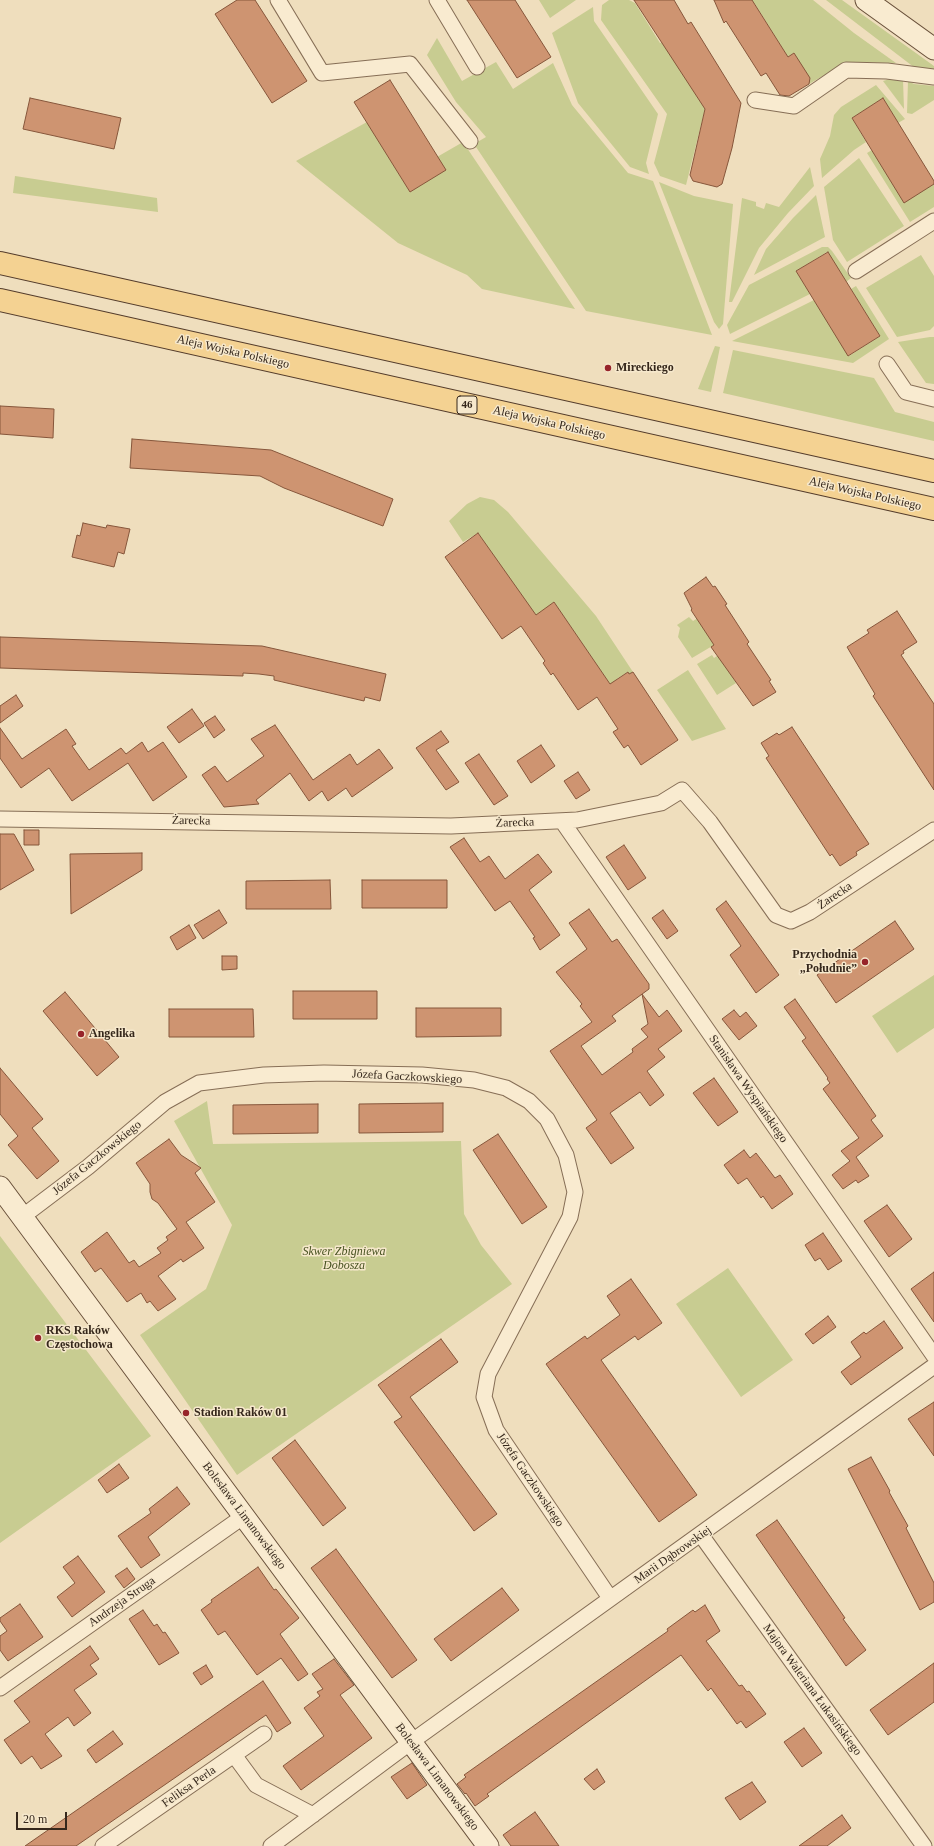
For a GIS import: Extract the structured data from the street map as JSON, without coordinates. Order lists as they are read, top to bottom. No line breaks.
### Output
{"streets":{"main road":["Aleja Wojska Polskiego","46"],"street":["Żarecka","Józefa Gaczkowskiego","Stanisława Wyspiańskiego","Bolesława Limanowskiego","Marii Dąbrowskiej","Andrzeja Struga","Majora Waleriana Łukasińskiego","Feliksa Perla"]},"crossings":[["Żarecka","Stanisława Wyspiańskiego"],["Józefa Gaczkowskiego","Bolesława Limanowskiego"],["Józefa Gaczkowskiego","Marii Dąbrowskiej"],["Bolesława Limanowskiego","Marii Dąbrowskiej"],["Bolesława Limanowskiego","Andrzeja Struga"],["Marii Dąbrowskiej","Majora Waleriana Łukasińskiego"]],"parks":["Skwer Zbigniewa Dobosza"],"places":["Mireckiego","Przychodnia „Południe”","Angelika","RKS Raków Częstochowa","Stadion Raków 01"],"scale_bar":"20 m"}
